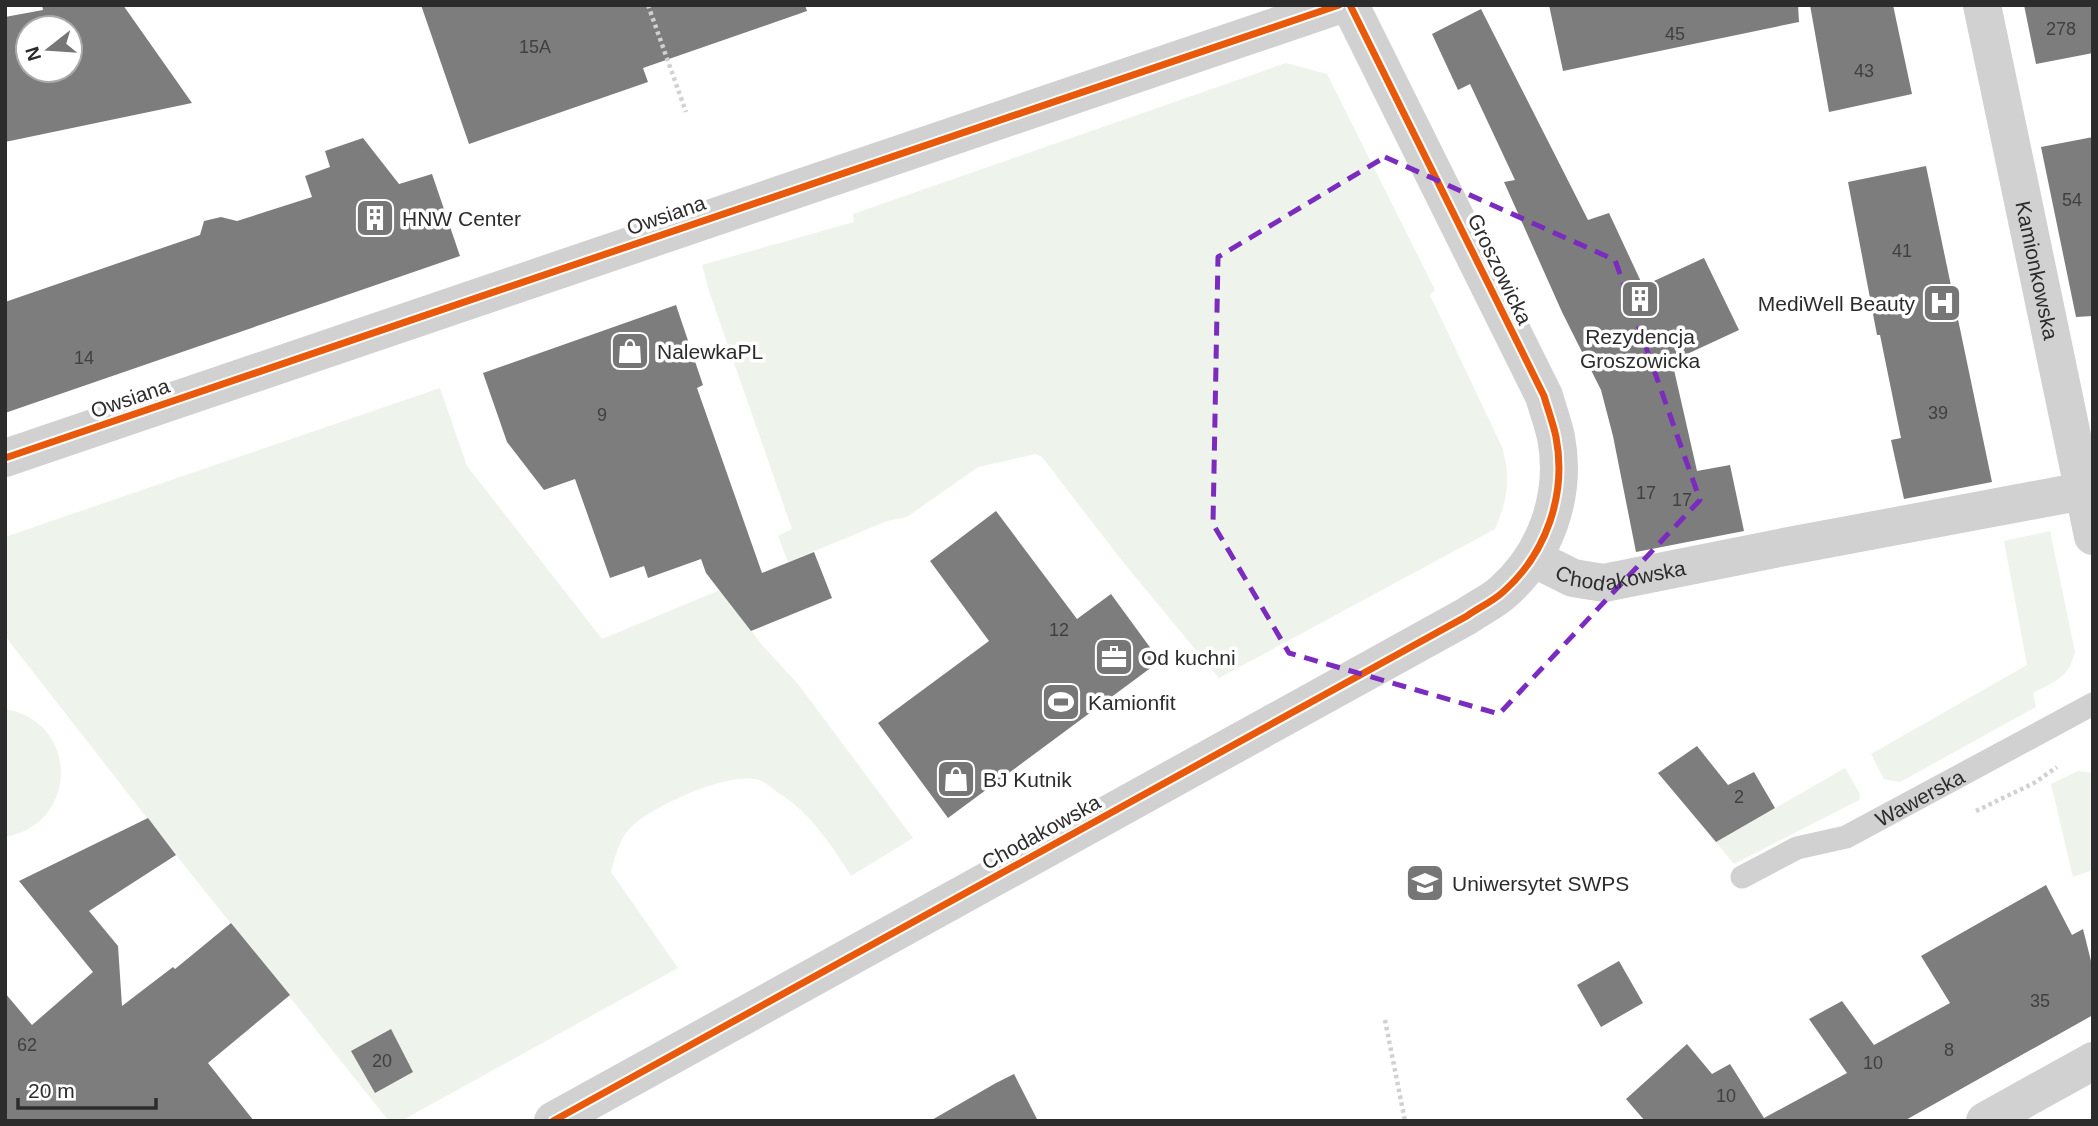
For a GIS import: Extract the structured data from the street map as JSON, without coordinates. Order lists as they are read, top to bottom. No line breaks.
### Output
{"streets":{"street":["Owsiana","Groszowicka","Kamionkowska","Chodakowska"],"lane":["Wawerska"]},"crossings":[["Groszowicka","Chodakowska"],["Kamionkowska","Chodakowska"]],"places":{"building":["HNW Center","Rezydencja Groszowicka"],"hospital":["MediWell Beauty"],"shop":["NalewkaPL","BJ Kutnik"],"office":["Od kuchni"],"sports":["Kamionfit"],"school or university":["Uniwersytet SWPS"]},"house_numbers":["278","45","15A","43","54","41","14","39","9","17","17","12","2","35","62","8","20","10","10"],"scale_bar":"20 m","north":"left"}
